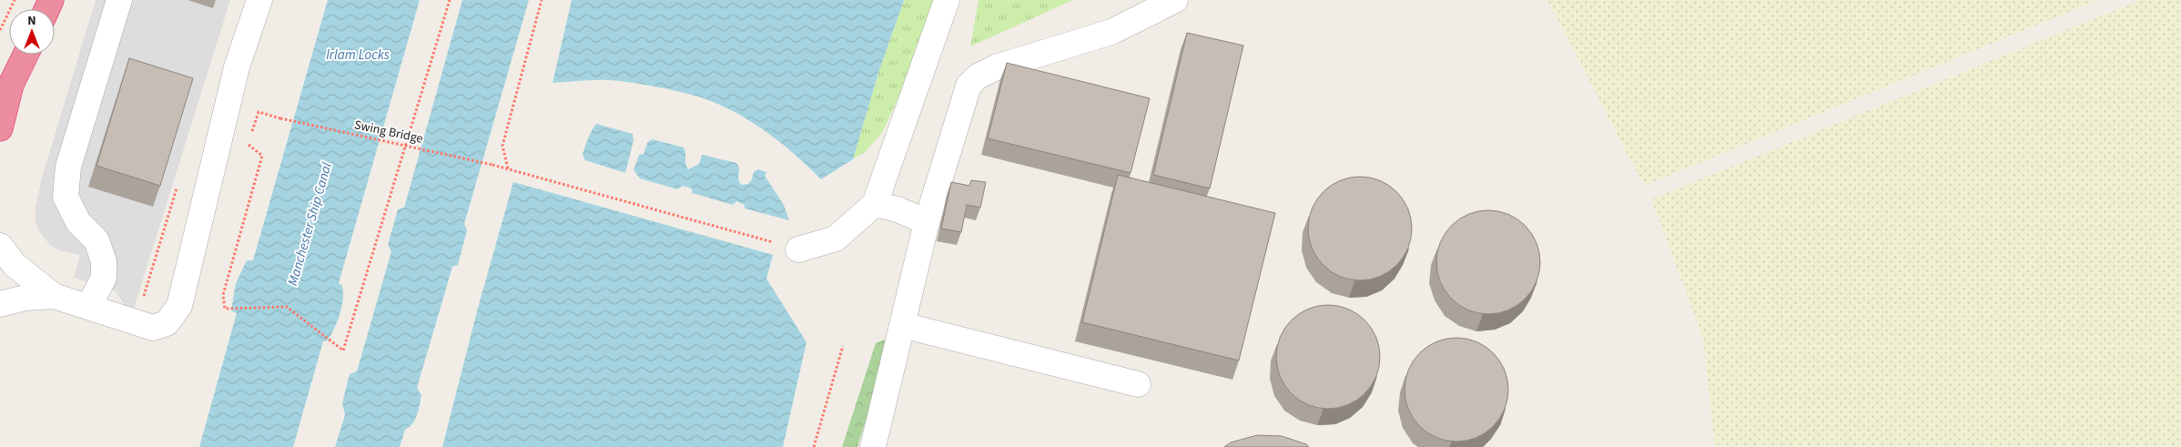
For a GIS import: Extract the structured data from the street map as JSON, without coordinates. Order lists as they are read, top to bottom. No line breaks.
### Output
{"streets":{"path":["Swing Bridge"]},"water":["Irlam Locks","Manchester Ship Canal"],"north":"top"}
